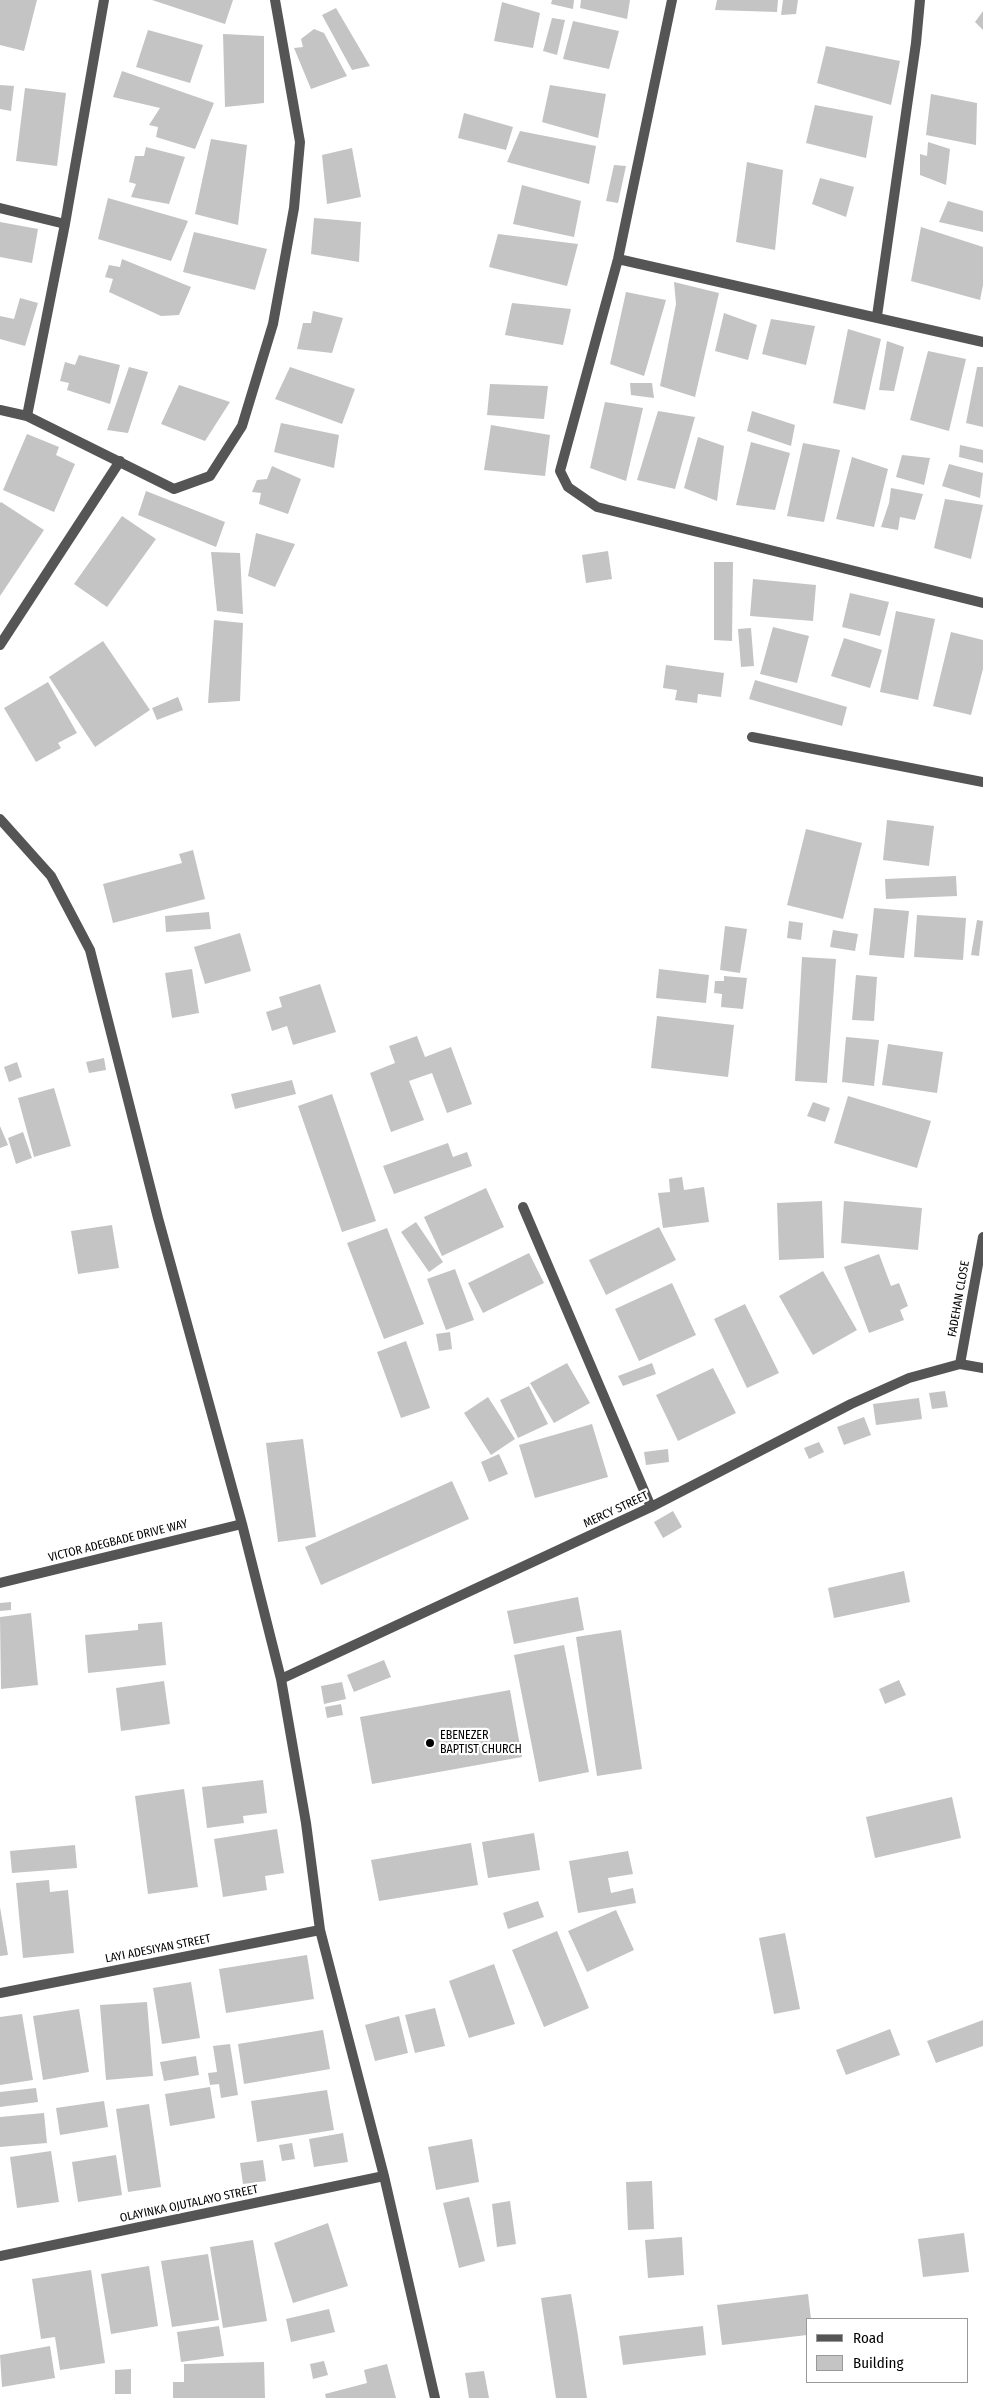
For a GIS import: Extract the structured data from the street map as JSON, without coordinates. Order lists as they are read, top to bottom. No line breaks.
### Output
{"streets":{"street":["FADEHAN CLOSE","MERCY STREET","VICTOR ADEGBADE DRIVE WAY","LAYI ADESIYAN STREET","OLAYINKA OJUTALAYO STREET"]},"crossings":[["FADEHAN CLOSE","MERCY STREET"]],"places":["EBENEZER BAPTIST CHURCH"],"legend":["Road","Building"]}
